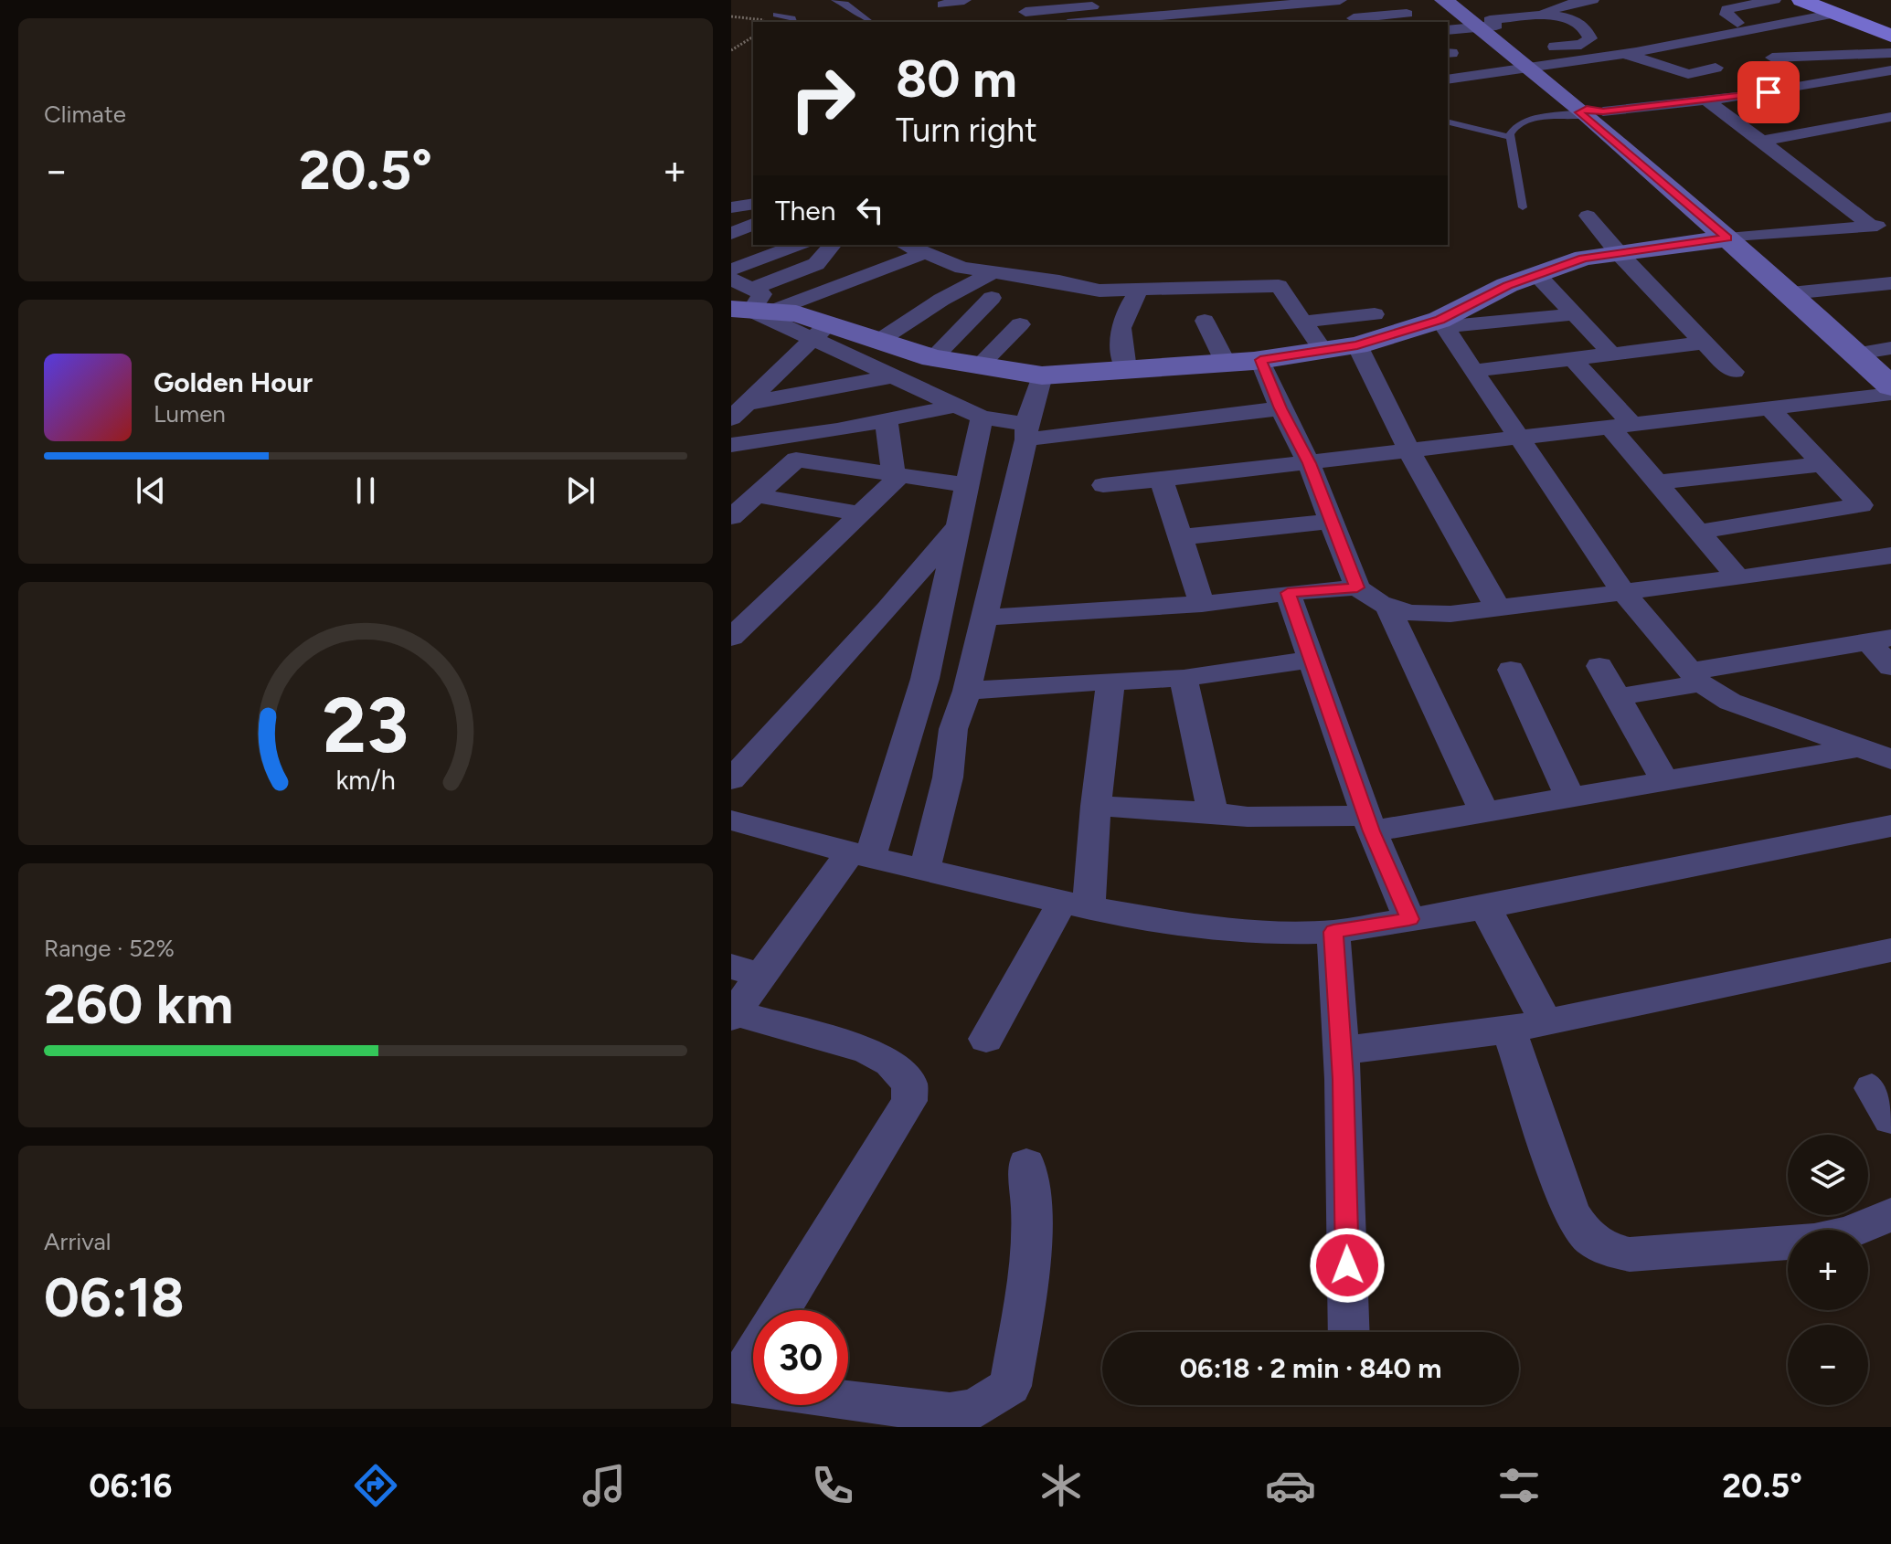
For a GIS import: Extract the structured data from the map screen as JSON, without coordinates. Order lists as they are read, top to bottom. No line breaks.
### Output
{"page":{"tile":["Climate",["Range · 52%","260 km"],["Arrival","06:18"]],"turn":["80 m","Turn right"],"heat":["−","20.5°","+"],"then":"Then","song":["Golden Hour","Lumen"],"map_buttons":["+","−"],"limit":"30","trip":"06:18 · 2 min · 840 m","tabs":["06:16","20.5°"],"gauge":["23","km/h"]}}
